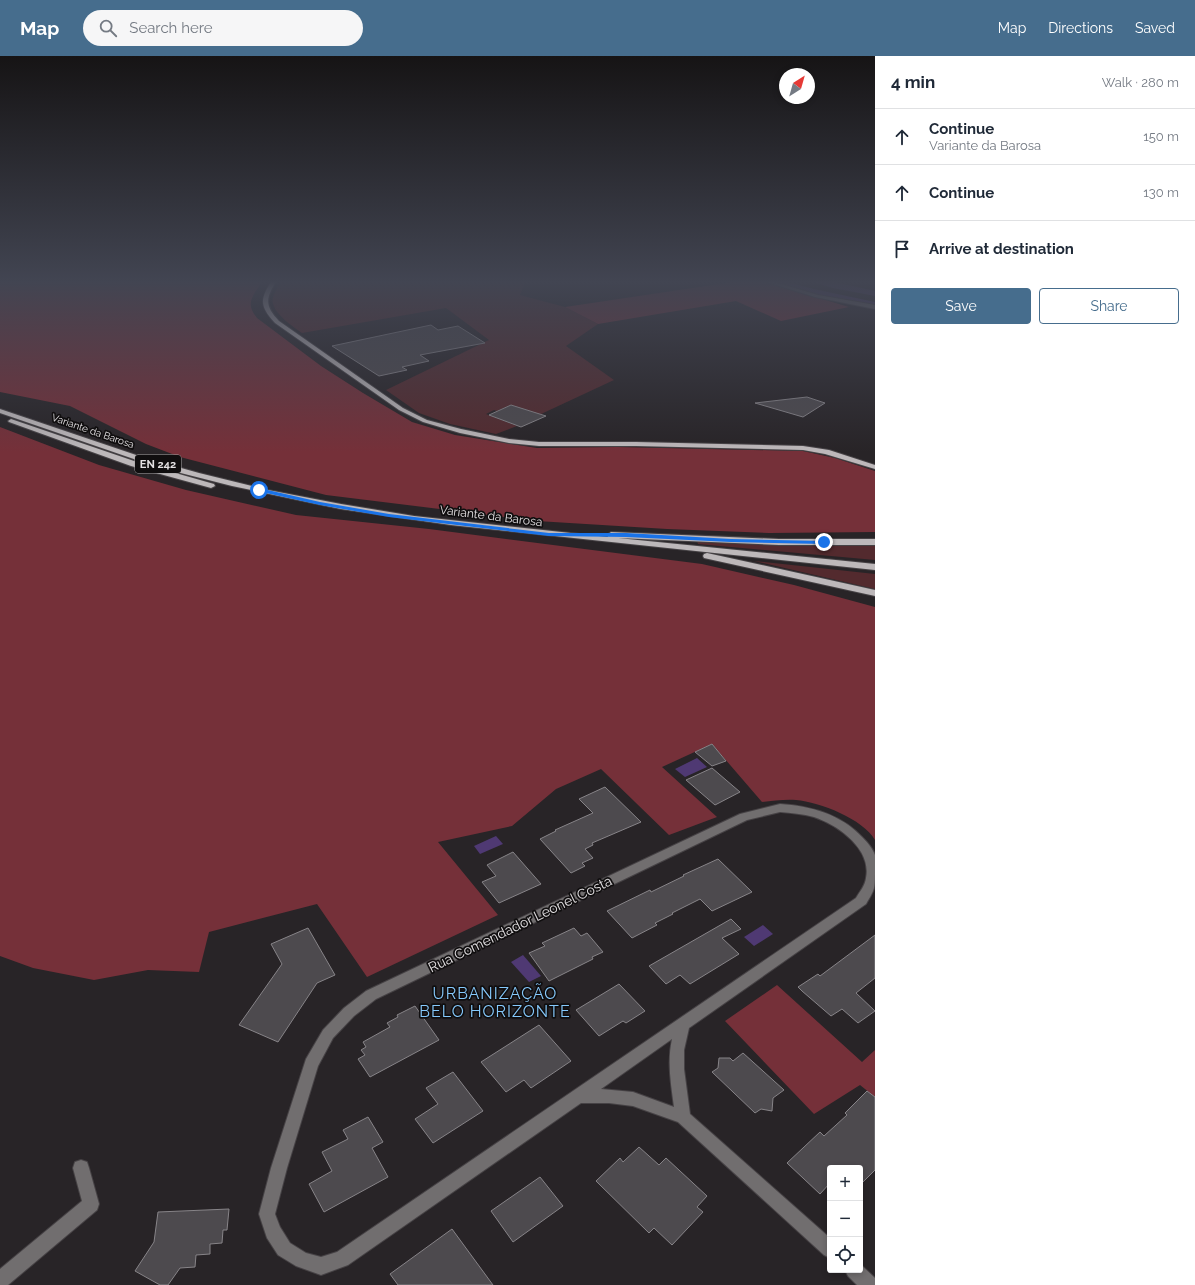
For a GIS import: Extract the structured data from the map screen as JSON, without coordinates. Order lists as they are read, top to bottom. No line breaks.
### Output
{"streets":{"main road":["Variante da Barosa","EN 242"],"street":["Rua Comendador Leonel Costa"]},"districts":["URBANIZAÇÃO BELO HORIZONTE"],"north":"top right","page":{"header":"Map","search":"Search here","nav":["Map","Directions","Saved"],"heading":["4 min","Walk · 280 m"],"list":[["Continue","Variante da Barosa","150 m"],["Continue","130 m"],"Arrive at destination"],"buttons":["Save","Share"],"map_buttons":["+","−"]}}
